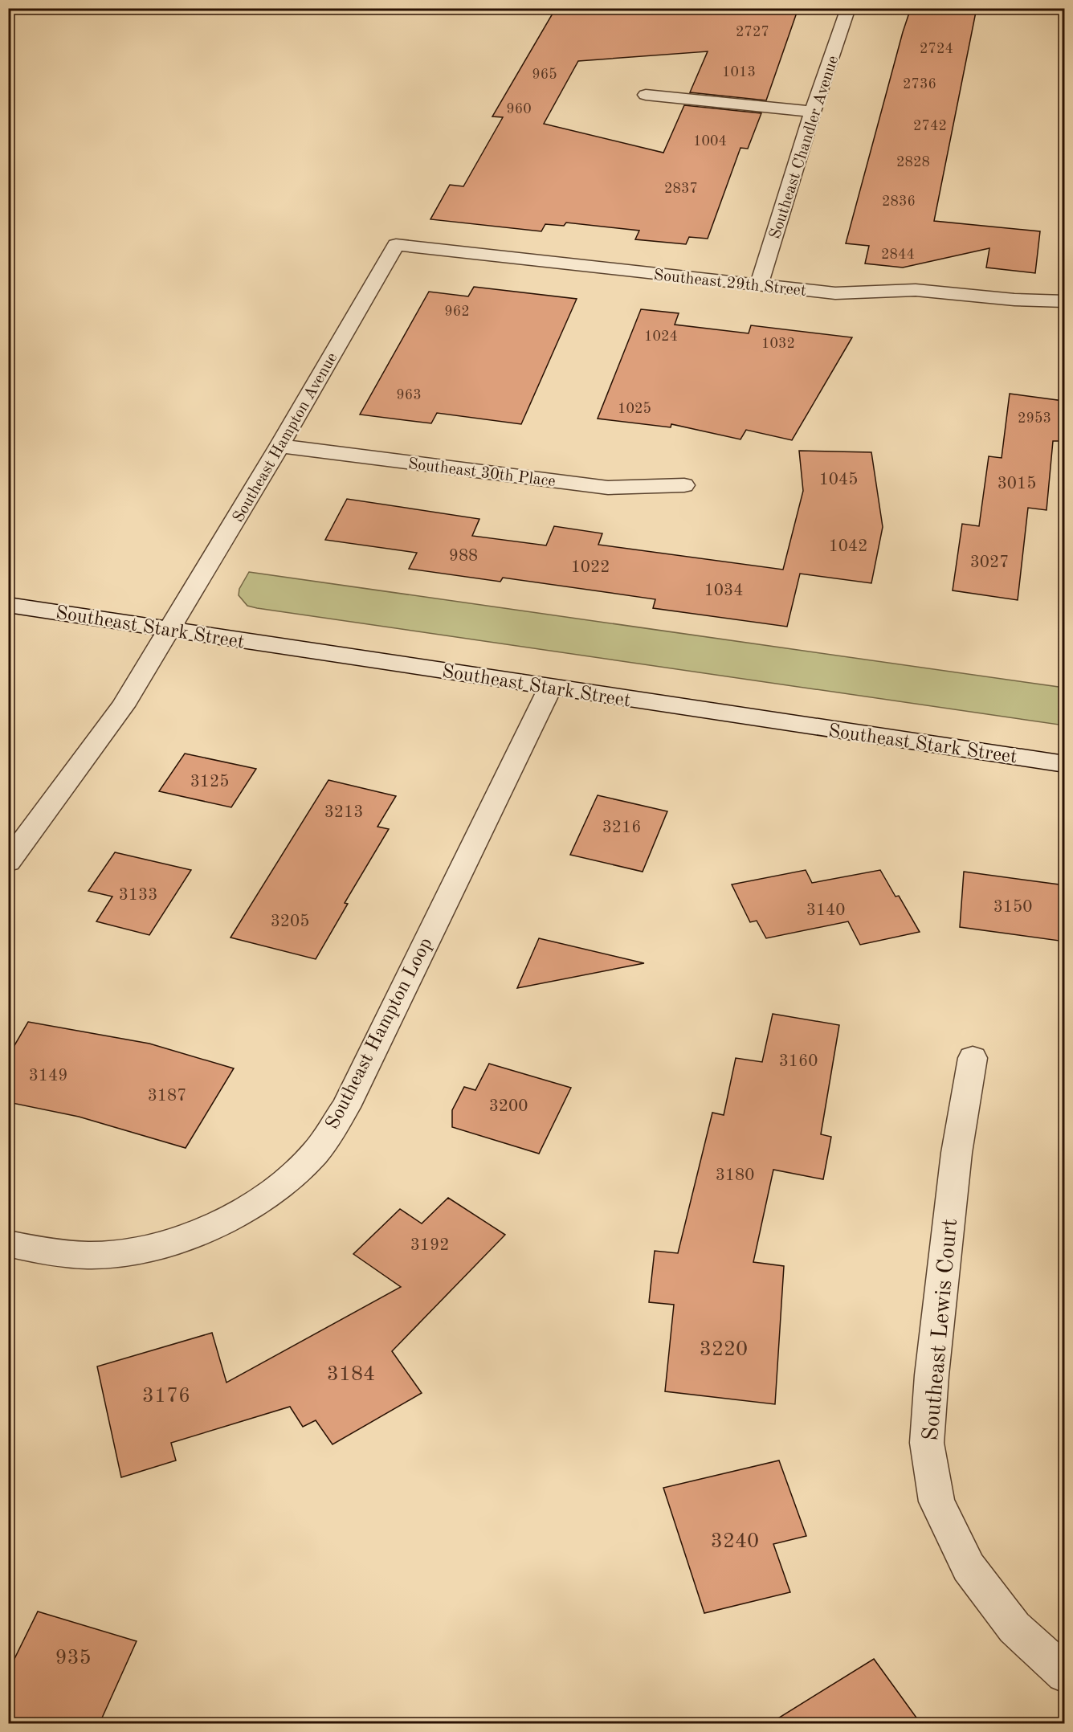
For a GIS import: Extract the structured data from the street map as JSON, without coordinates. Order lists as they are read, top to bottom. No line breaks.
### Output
{"streets":{"street":["Southeast Chandler Avenue","Southeast 29th Street","Southeast Hampton Avenue","Southeast 30th Place","Southeast Stark Street","Southeast Hampton Loop","Southeast Lewis Court"]},"crossings":[["Southeast Chandler Avenue","Southeast 29th Street"],["Southeast 29th Street","Southeast Hampton Avenue"],["Southeast Hampton Avenue","Southeast 30th Place"],["Southeast Hampton Avenue","Southeast Stark Street"],["Southeast Stark Street","Southeast Hampton Loop"]],"house_numbers":["2727","2724","1013","965","2736","960","2742","1004","2828","2837","2836","2844","962","1024","1032","963","1025","2953","1045","3015","1042","988","3027","1022","1034","3125","3213","3216","3133","3150","3140","3205","3160","3149","3187","3200","3180","3192","3220","3184","3176","3240","935"]}
